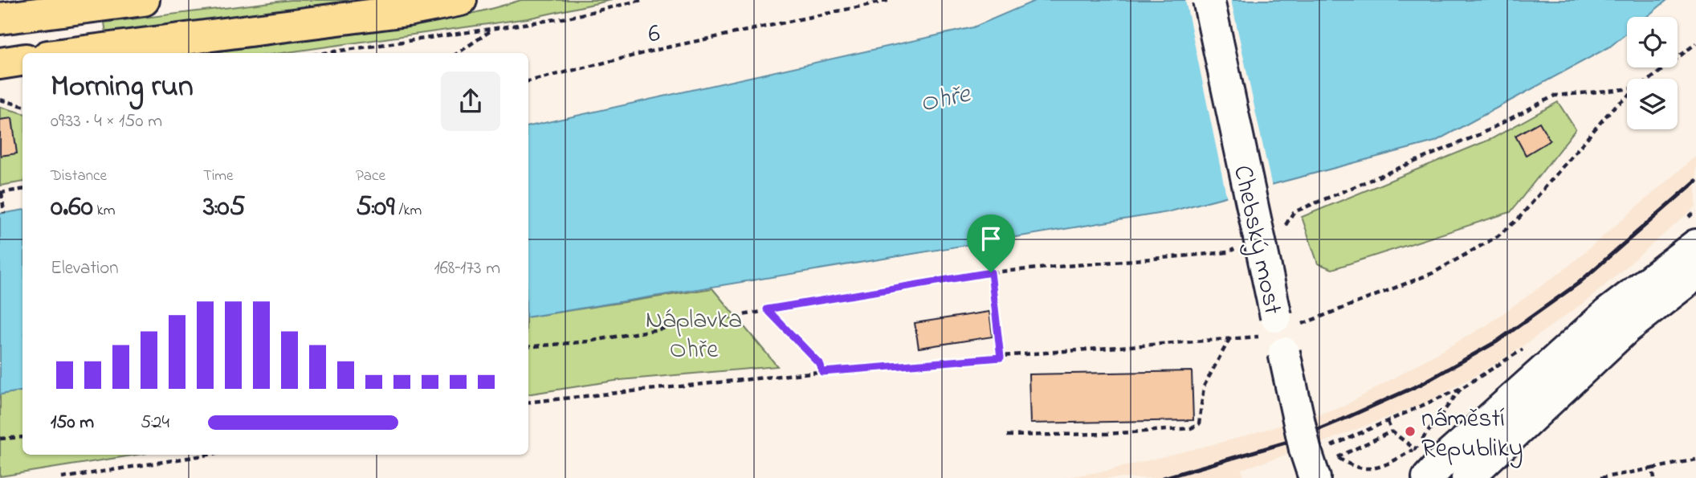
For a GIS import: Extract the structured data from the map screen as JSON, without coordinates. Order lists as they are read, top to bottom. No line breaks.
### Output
{"streets":{"street":["Chebský most"],"path":["6"]},"water":["Ohře"],"parks":["Náplavka Ohře"],"places":["náměstí Republiky"],"page":{"heading":["Morning run","09:33 · 4 × 150 m"],"stats":[["Distance","0.60 km"],["Time","3:05"],["Pace","5:09 /km"]],"chart":["Elevation","168–173 m"],"list":[{"name":"150 m","note":"5:24"}]}}
